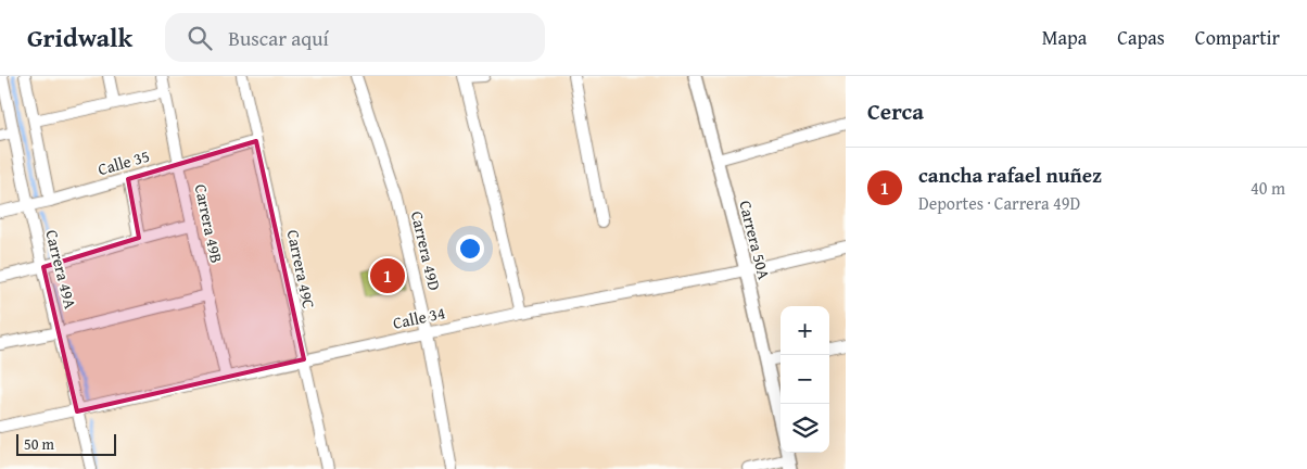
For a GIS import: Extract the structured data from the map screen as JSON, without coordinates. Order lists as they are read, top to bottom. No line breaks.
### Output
{"streets":{"street":["Calle 35","Carrera 49B","Carrera 50A","Carrera 49D","Carrera 49A","Carrera 49C","Calle 34"]},"crossings":[["Calle 35","Carrera 49B"],["Calle 35","Carrera 49A"],["Calle 35","Carrera 49C"],["Carrera 49B","Calle 34"],["Carrera 50A","Calle 34"],["Carrera 49D","Calle 34"],["Carrera 49A","Calle 34"],["Carrera 49C","Calle 34"]],"scale_bar":"50 m","page":{"header":"Gridwalk","search":"Buscar aquí","nav":["Mapa","Capas","Compartir"],"heading":"Cerca","list":[{"mark":"1","name":"cancha rafael nuñez","note":"Deportes · Carrera 49D","value":"40 m"}],"pins":"1","map_buttons":["+","−"],"scale":"50 m"}}
